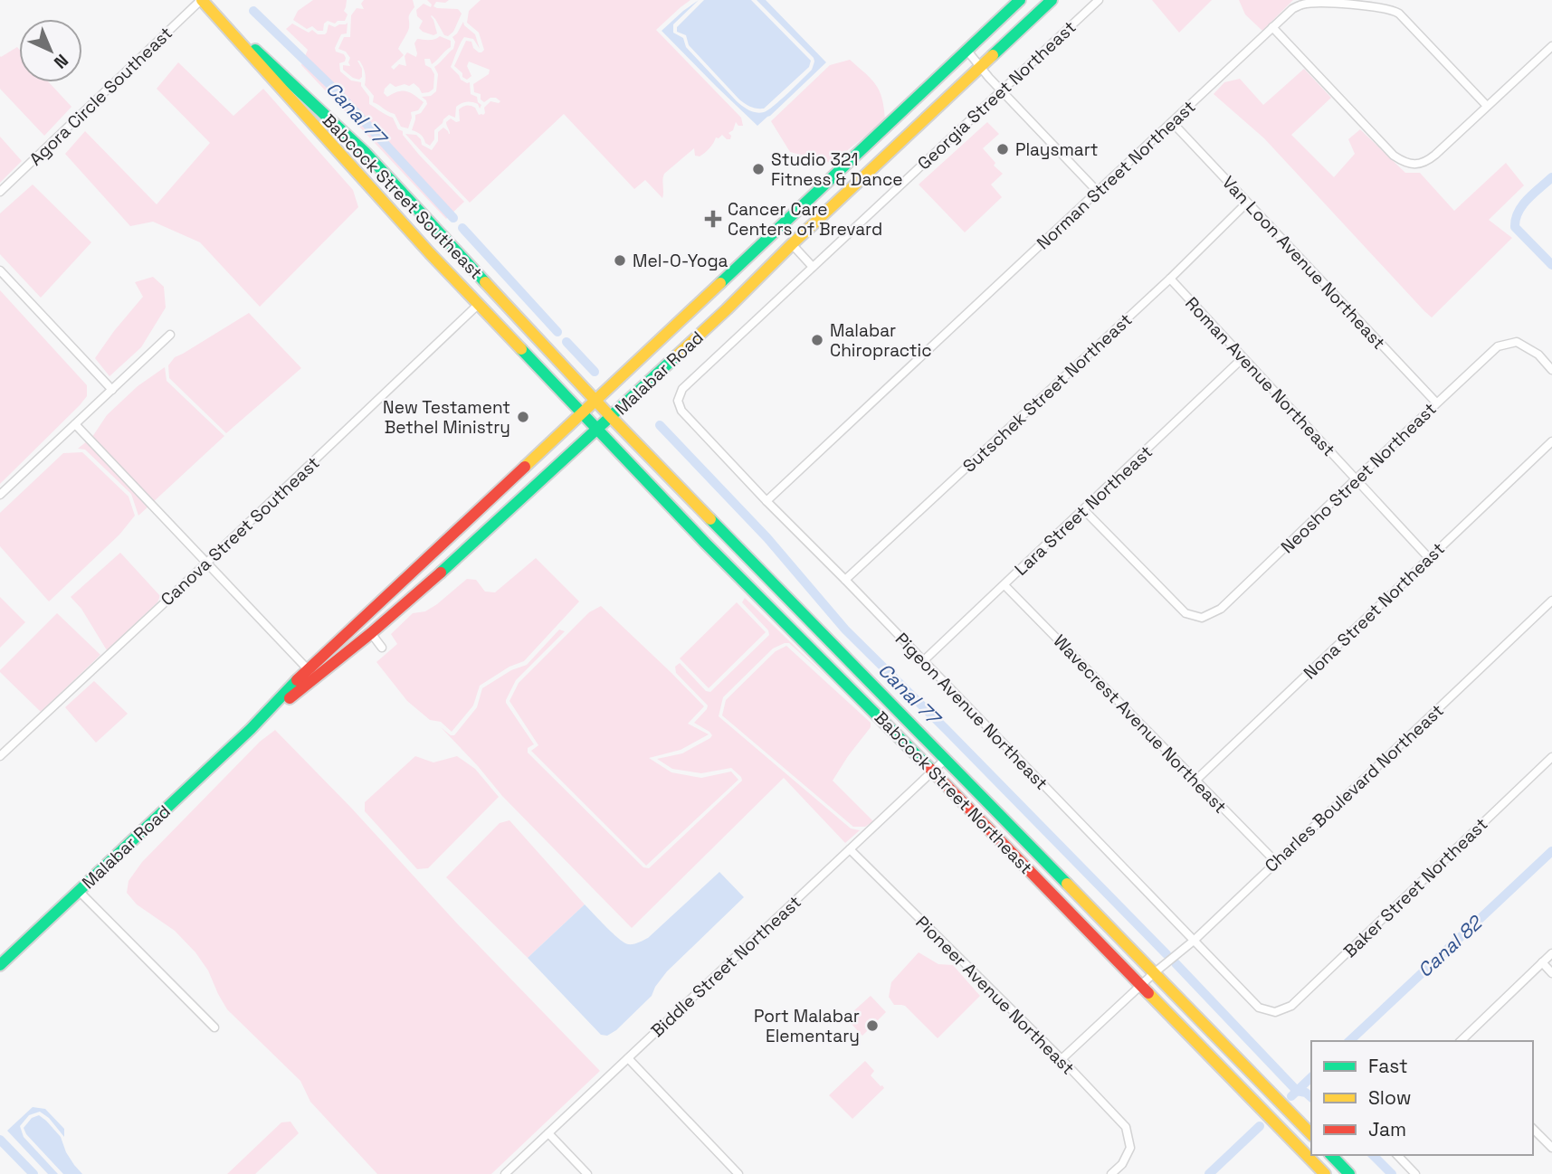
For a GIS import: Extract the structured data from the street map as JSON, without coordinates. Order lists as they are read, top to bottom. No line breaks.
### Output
{"streets":{"main road":["Babcock Street Southeast","Malabar Road","Babcock Street Northeast"],"street":["Georgia Street Northeast","Agora Circle Southeast","Norman Street Northeast","Van Loon Avenue Northeast","Roman Avenue Northeast","Sutschek Street Northeast","Neosho Street Northeast","Lara Street Northeast","Canova Street Southeast","Nona Street Northeast","Pigeon Avenue Northeast","Wavecrest Avenue Northeast","Charles Boulevard Northeast","Baker Street Northeast","Biddle Street Northeast","Pioneer Avenue Northeast"]},"crossings":[["Georgia Street Northeast","Pigeon Avenue Northeast"],["Norman Street Northeast","Van Loon Avenue Northeast"],["Norman Street Northeast","Pigeon Avenue Northeast"],["Babcock Street Southeast","Malabar Road"],["Babcock Street Southeast","Canova Street Southeast"],["Babcock Street Southeast","Babcock Street Northeast"],["Van Loon Avenue Northeast","Sutschek Street Northeast"],["Van Loon Avenue Northeast","Neosho Street Northeast"],["Malabar Road","Babcock Street Northeast"],["Roman Avenue Northeast","Sutschek Street Northeast"],["Roman Avenue Northeast","Neosho Street Northeast"],["Roman Avenue Northeast","Lara Street Northeast"],["Roman Avenue Northeast","Nona Street Northeast"],["Sutschek Street Northeast","Pigeon Avenue Northeast"],["Neosho Street Northeast","Lara Street Northeast"],["Lara Street Northeast","Pigeon Avenue Northeast"],["Lara Street Northeast","Wavecrest Avenue Northeast"],["Nona Street Northeast","Wavecrest Avenue Northeast"],["Pigeon Avenue Northeast","Charles Boulevard Northeast"],["Pigeon Avenue Northeast","Baker Street Northeast"],["Wavecrest Avenue Northeast","Charles Boulevard Northeast"],["Charles Boulevard Northeast","Babcock Street Northeast"],["Charles Boulevard Northeast","Pioneer Avenue Northeast"],["Babcock Street Northeast","Biddle Street Northeast"],["Biddle Street Northeast","Pioneer Avenue Northeast"]],"water":["Canal 77","Canal 82"],"places":{"other":["Playsmart","Studio 321 Fitness & Dance","Mel-O-Yoga","Malabar Chiropractic","New Testament Bethel Ministry","Port Malabar Elementary"],"health":["Cancer Care Centers of Brevard"]},"legend":["Fast","Slow","Jam"],"north":"bottom right"}
